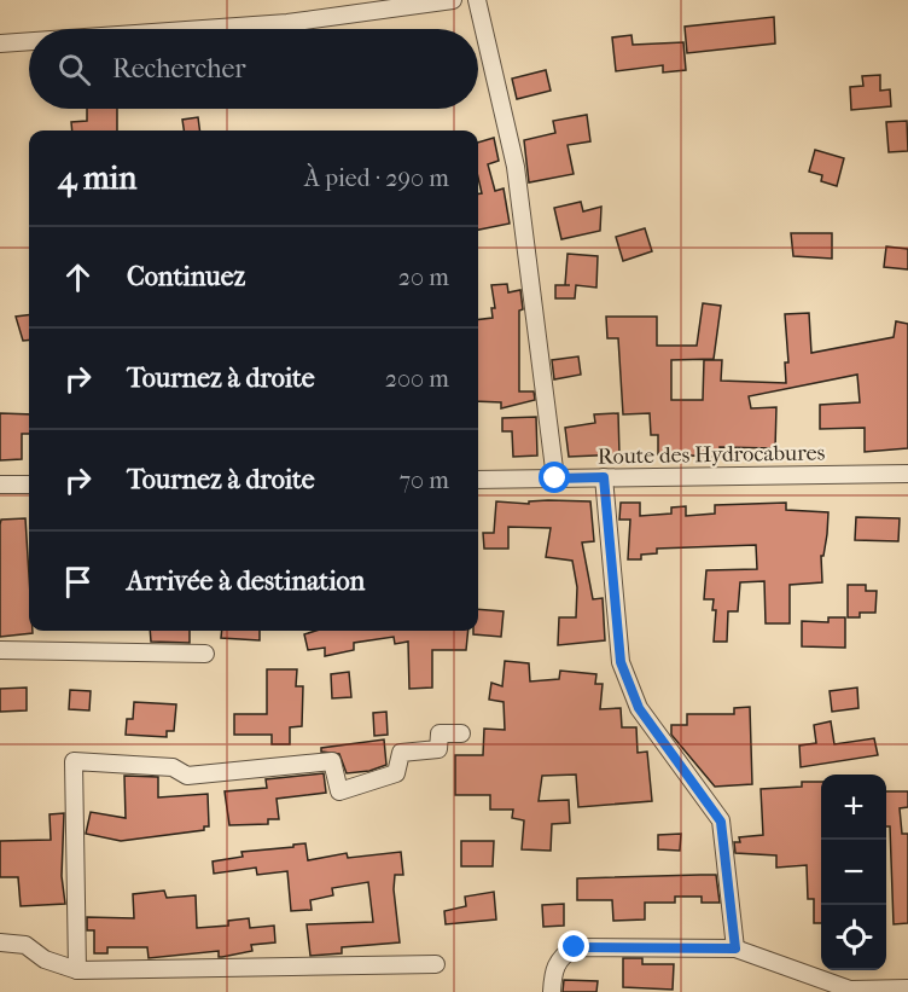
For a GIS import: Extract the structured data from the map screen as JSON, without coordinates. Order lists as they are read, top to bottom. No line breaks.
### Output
{"streets":{"street":["Route des Hydrocabures"]},"page":{"search":"Rechercher","heading":["4 min","À pied · 290 m"],"list":[["Continuez","20 m"],["Tournez à droite","200 m"],["Tournez à droite","70 m"],"Arrivée à destination"],"map_buttons":["+","−"]}}
